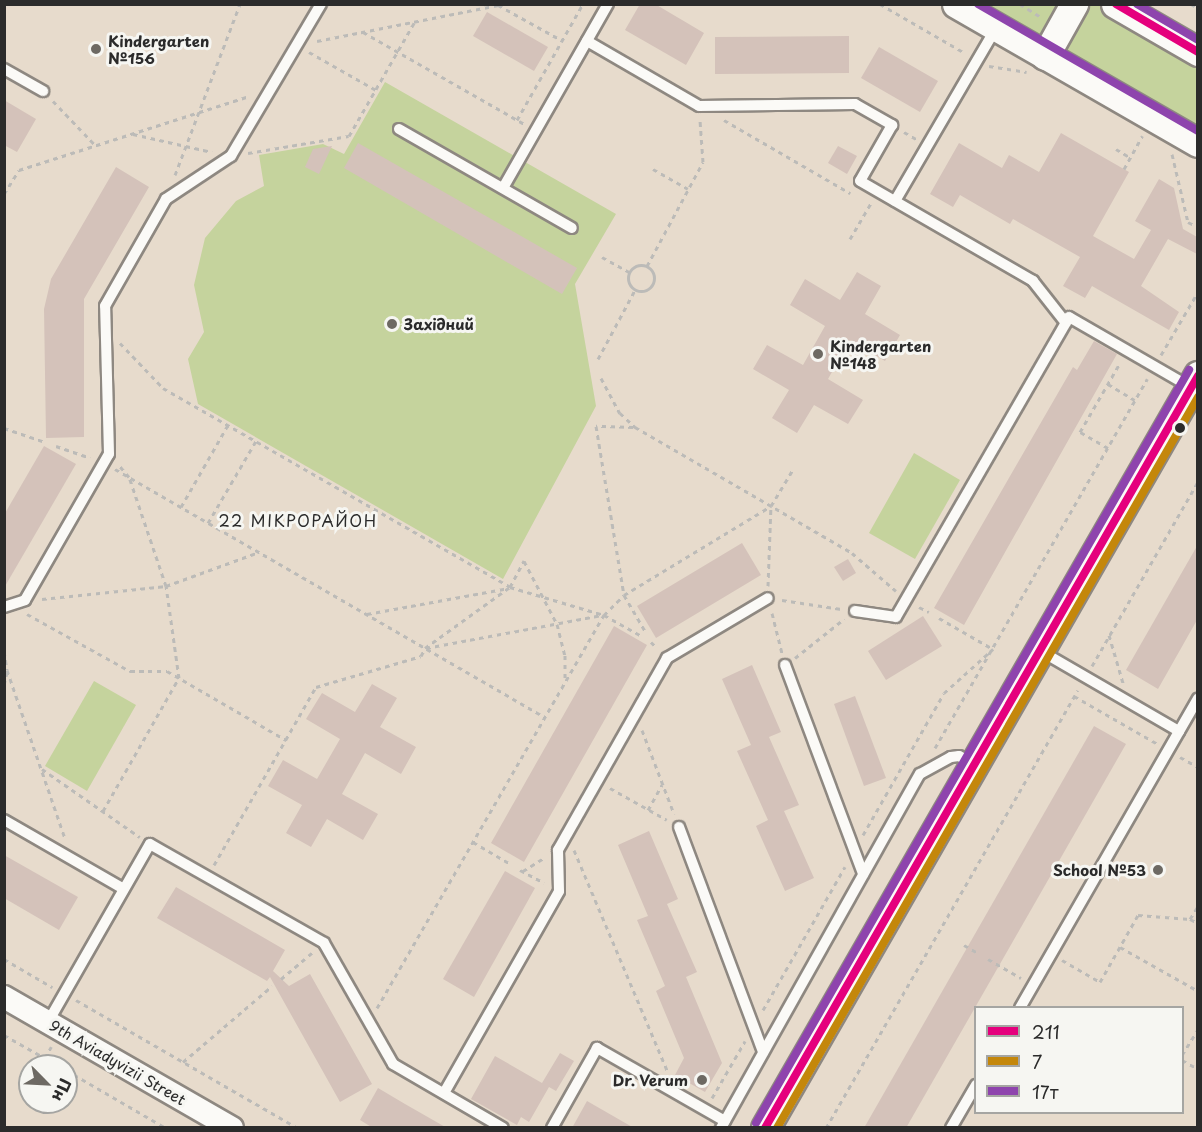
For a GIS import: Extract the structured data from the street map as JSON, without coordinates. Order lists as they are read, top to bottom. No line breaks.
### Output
{"streets":{"street":["9th Aviadyvizii Street"]},"districts":["22 МІКРОРАЙОН"],"places":["Kindergarten №156","Західний","Kindergarten №148","School №53","Dr. Verum"],"lines":["transit line 211","transit line 17т","transit line 7"],"legend":["211","7","17т"],"north":"bottom right"}
